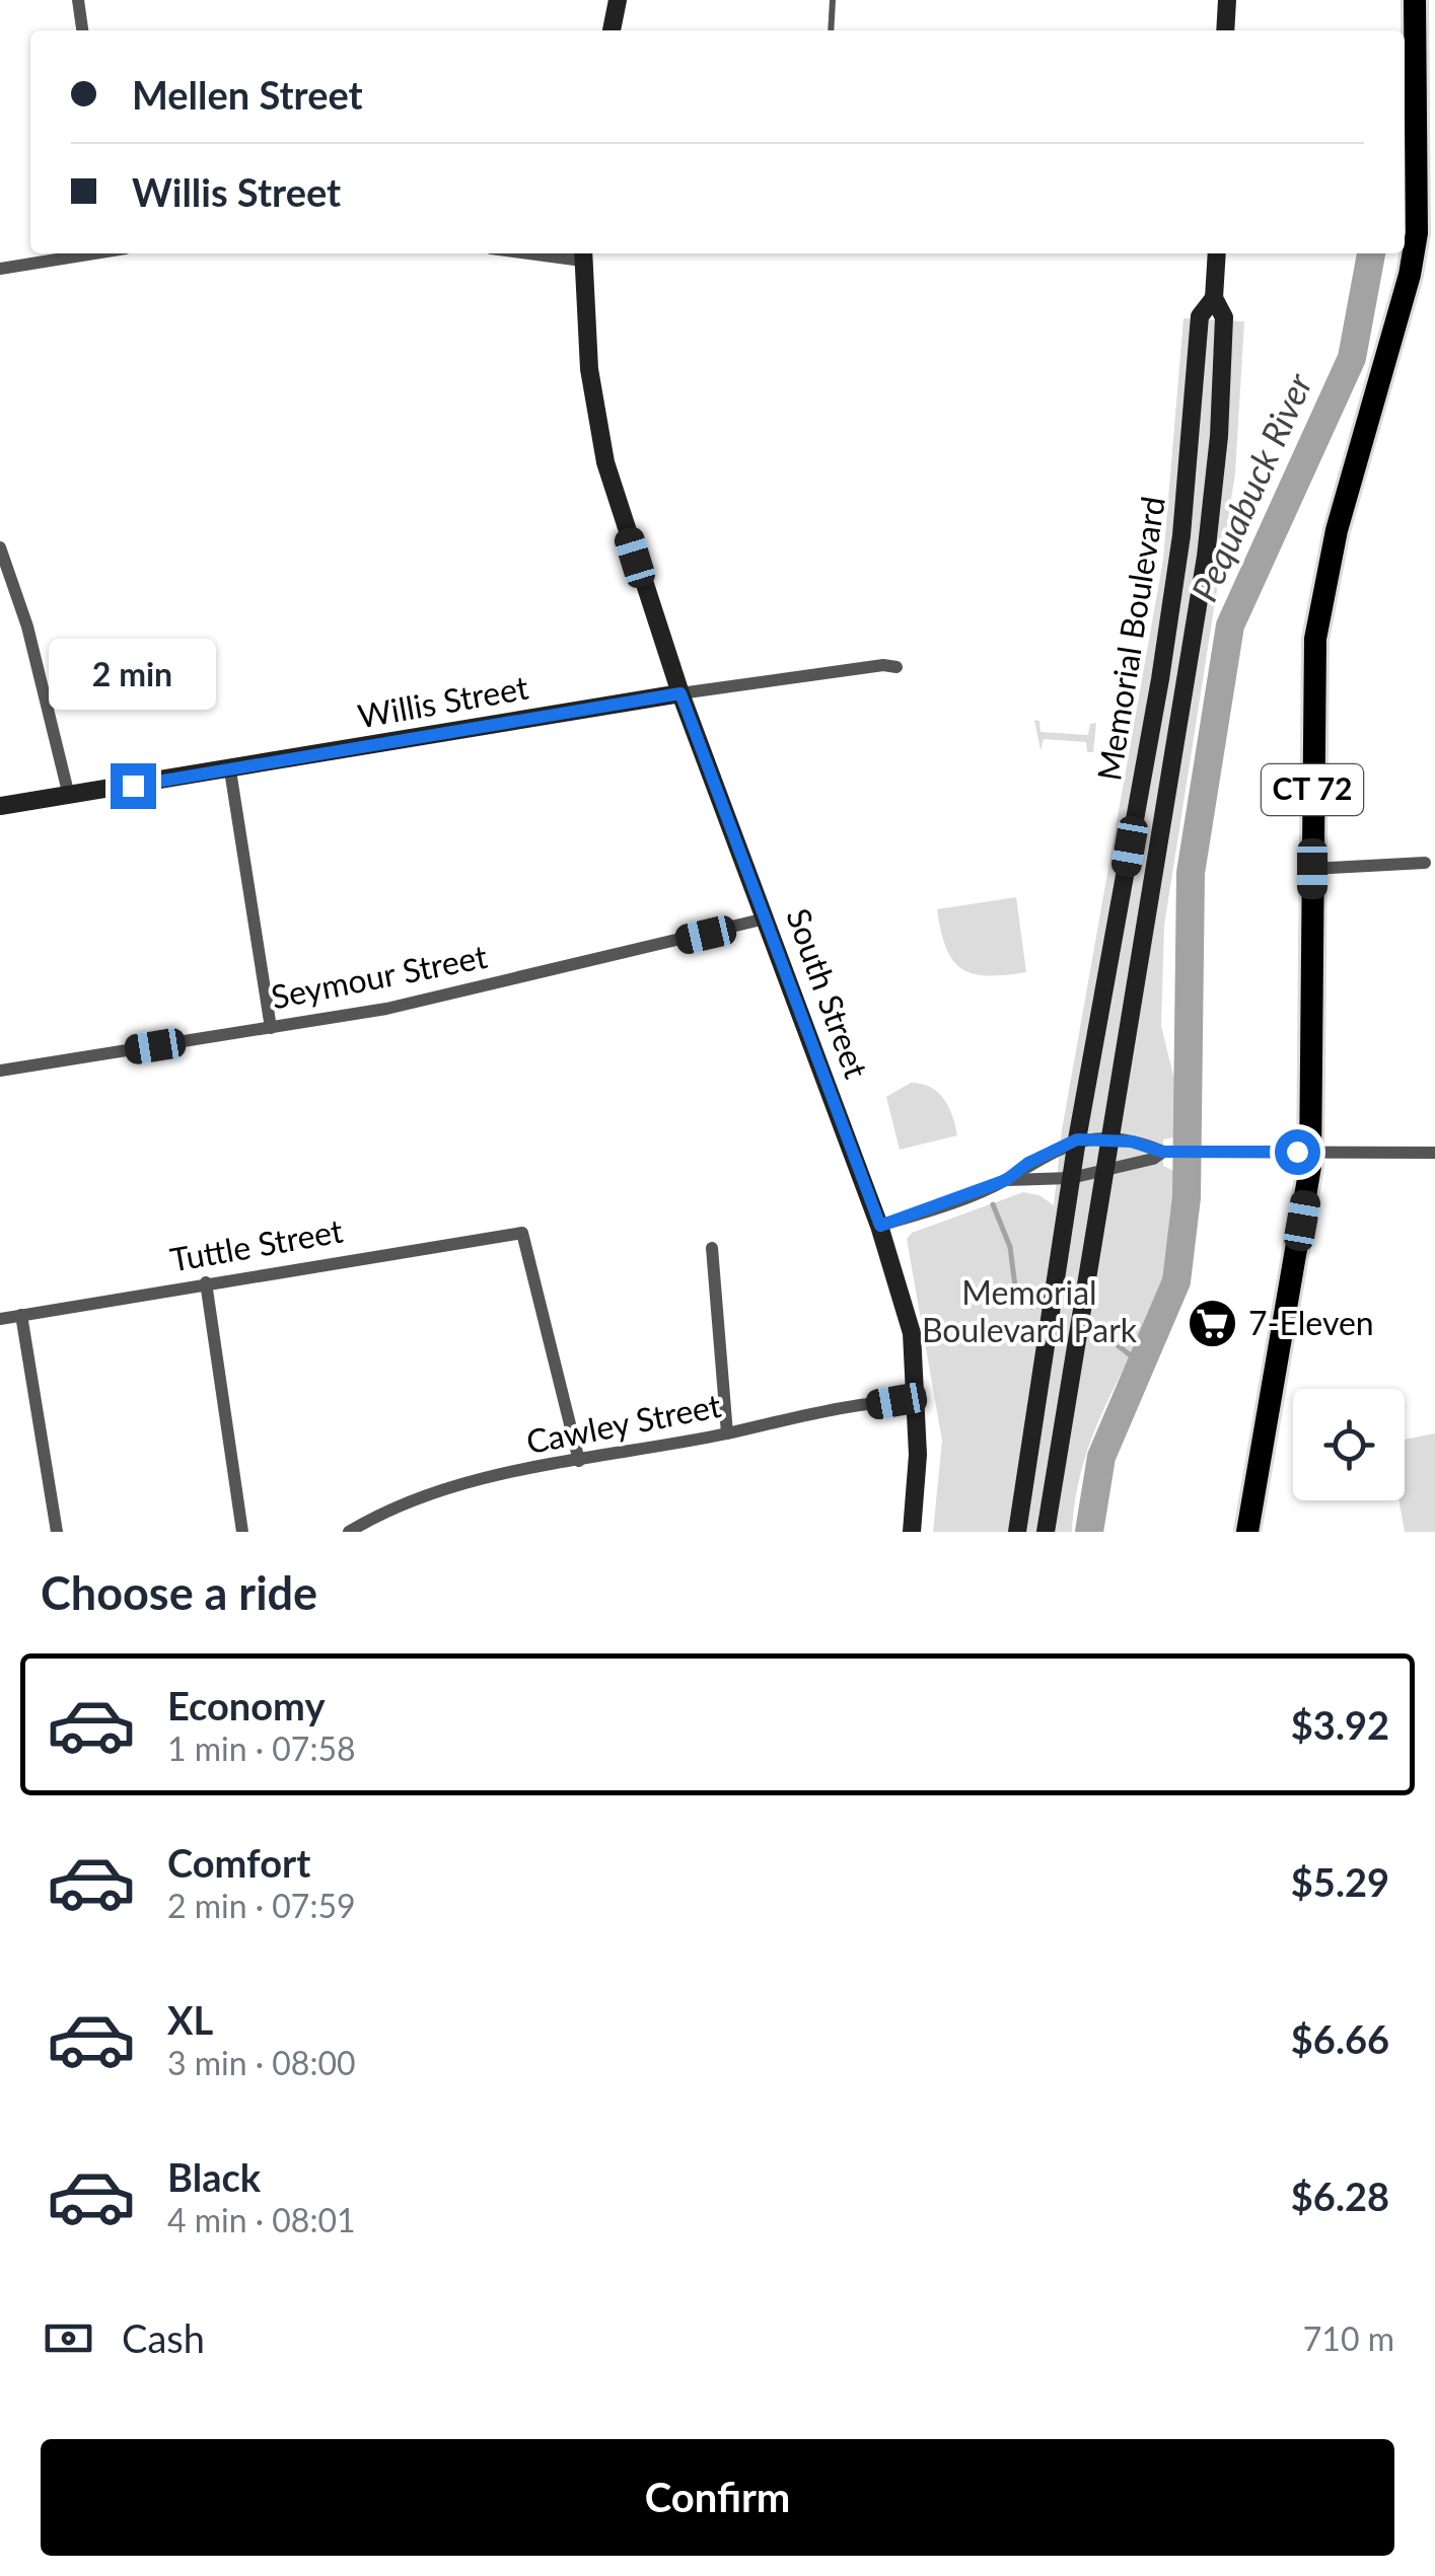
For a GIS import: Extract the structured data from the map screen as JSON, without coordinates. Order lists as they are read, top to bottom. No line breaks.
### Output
{"streets":{"highway":["CT 72"],"main road":["Memorial Boulevard","Willis Street","South Street"],"street":["Seymour Street","Tuttle Street","Cawley Street"]},"crossings":[["Willis Street","South Street"],["Seymour Street","South Street"],["South Street","Cawley Street"],["Tuttle Street","Cawley Street"]],"water":["Pequabuck River"],"parks":["Memorial Boulevard Park"],"places":{"supermarket":["7-Eleven"]},"page":{"banner":["Mellen Street","Willis Street"],"bubble":"2 min","heading":"Choose a ride","list":[{"name":"Economy","note":"1 min · 07:58","value":"$3.92"},{"name":"Comfort","note":"2 min · 07:59","value":"$5.29"},{"name":"XL","note":"3 min · 08:00","value":"$6.66"},{"name":"Black","note":"4 min · 08:01","value":"$6.28"}],"pay":["Cash","710 m"],"buttons":"Confirm"}}
